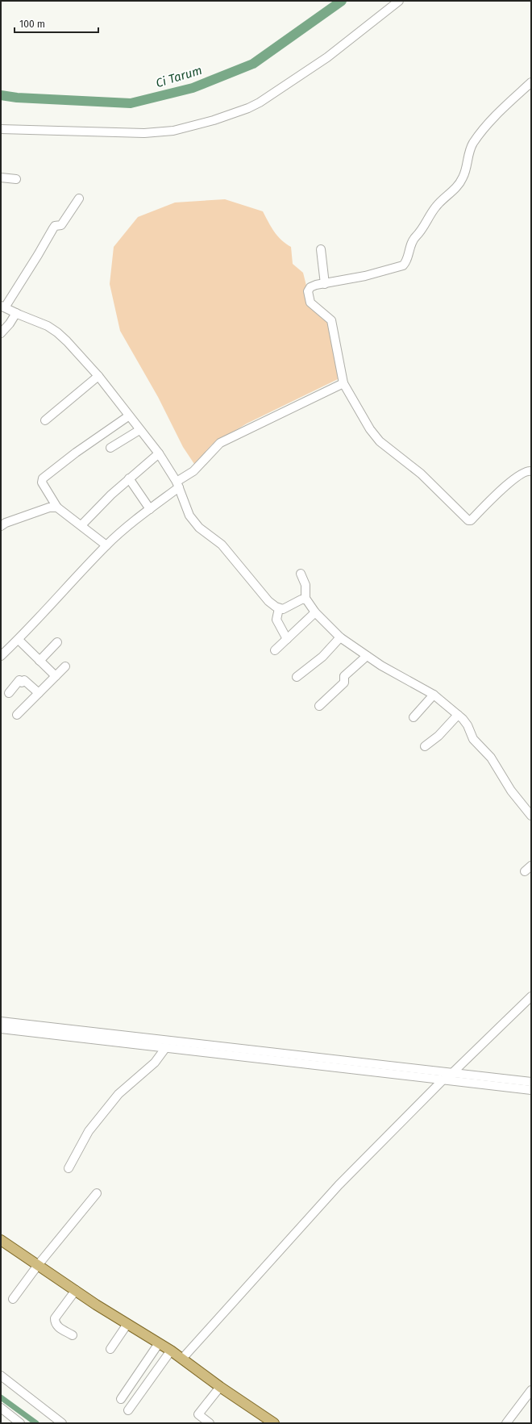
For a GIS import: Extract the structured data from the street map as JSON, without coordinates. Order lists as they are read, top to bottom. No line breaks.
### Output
{"water":["Ci Tarum"],"scale_bar":"100 m"}
